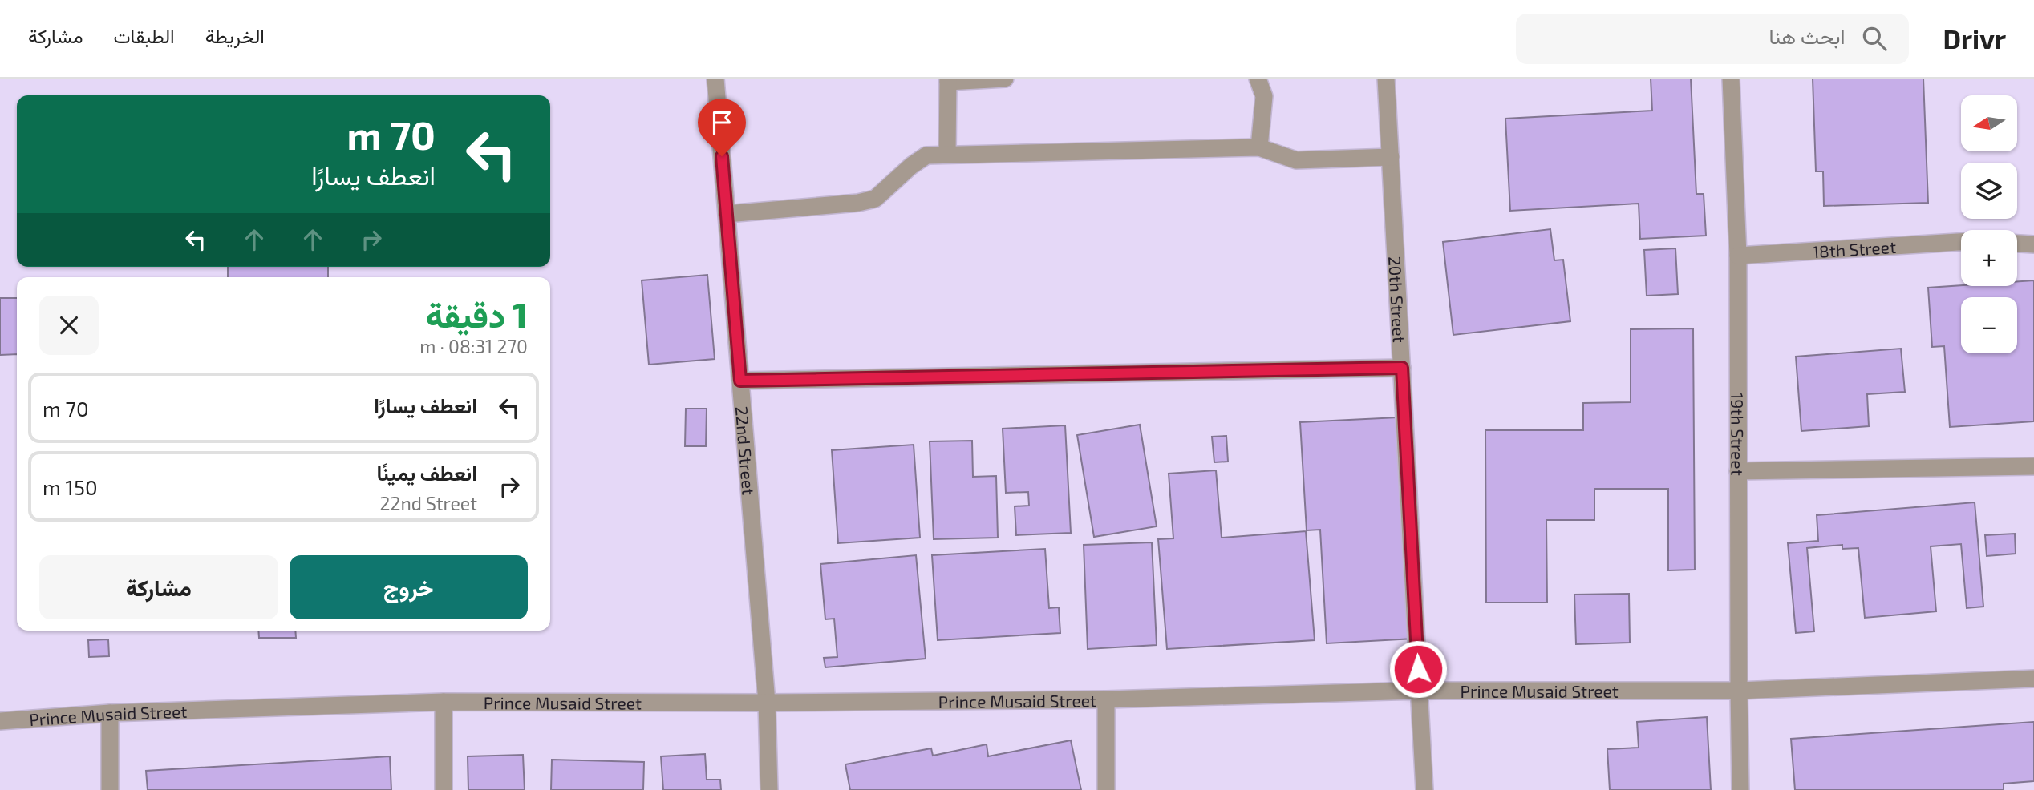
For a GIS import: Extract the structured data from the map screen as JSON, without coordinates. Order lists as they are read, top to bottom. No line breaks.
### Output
{"streets":{"street":["18th Street","20th Street","19th Street","22nd Street","Prince Musaid Street"]},"crossings":[["18th Street","19th Street"],["20th Street","Prince Musaid Street"],["19th Street","Prince Musaid Street"],["22nd Street","Prince Musaid Street"]],"north":"left","page":{"header":"Drivr","search":"ابحث هنا","nav":["الخريطة","الطبقات","مشاركة"],"map_buttons":["+","−"],"turn":["70 m","انعطف يسارًا"],"heading":["1 دقيقة","270 m · 08:31"],"list":[{"name":"انعطف يسارًا","value":"70 m"},{"name":"انعطف يمينًا","note":"22nd Street","value":"150 m"}],"buttons":["خروج","مشاركة"]}}
